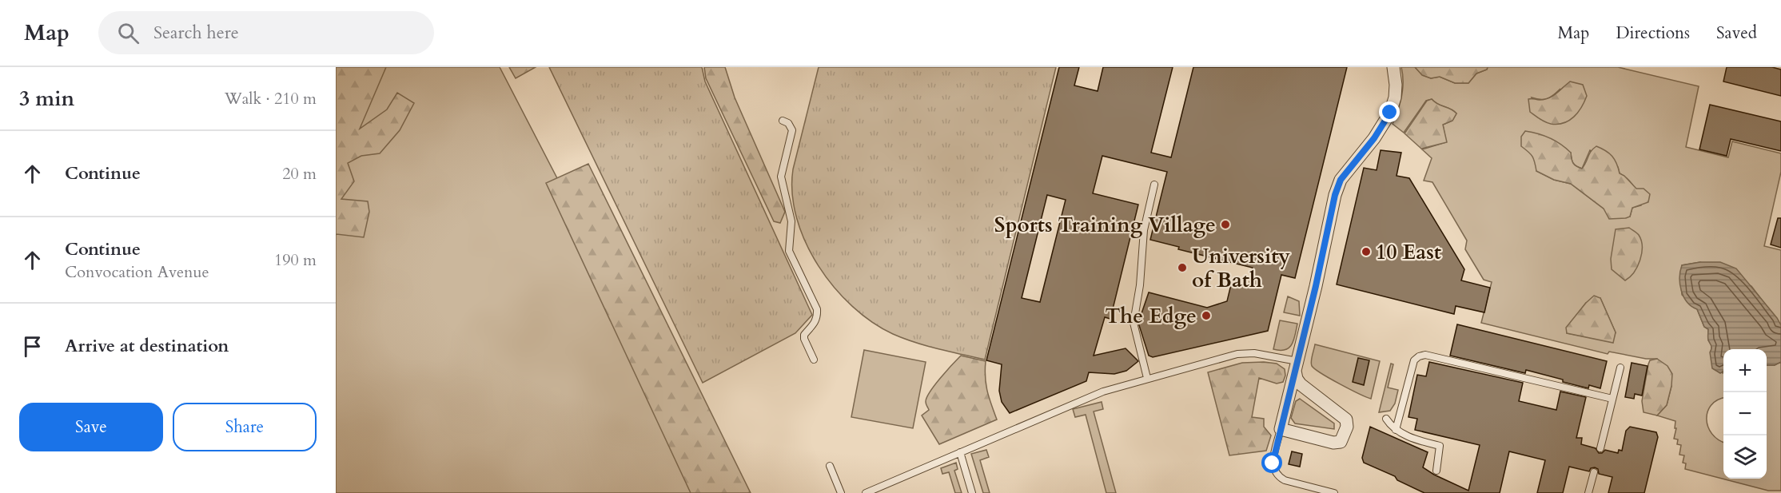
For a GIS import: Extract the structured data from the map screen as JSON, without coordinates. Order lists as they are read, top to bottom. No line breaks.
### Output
{"places":["Sports Training Village","10 East","University of Bath","The Edge"],"page":{"header":"Map","search":"Search here","nav":["Map","Directions","Saved"],"heading":["3 min","Walk · 210 m"],"list":[["Continue","20 m"],["Continue","Convocation Avenue","190 m"],"Arrive at destination"],"map_buttons":["+","−"],"buttons":["Save","Share"]}}
